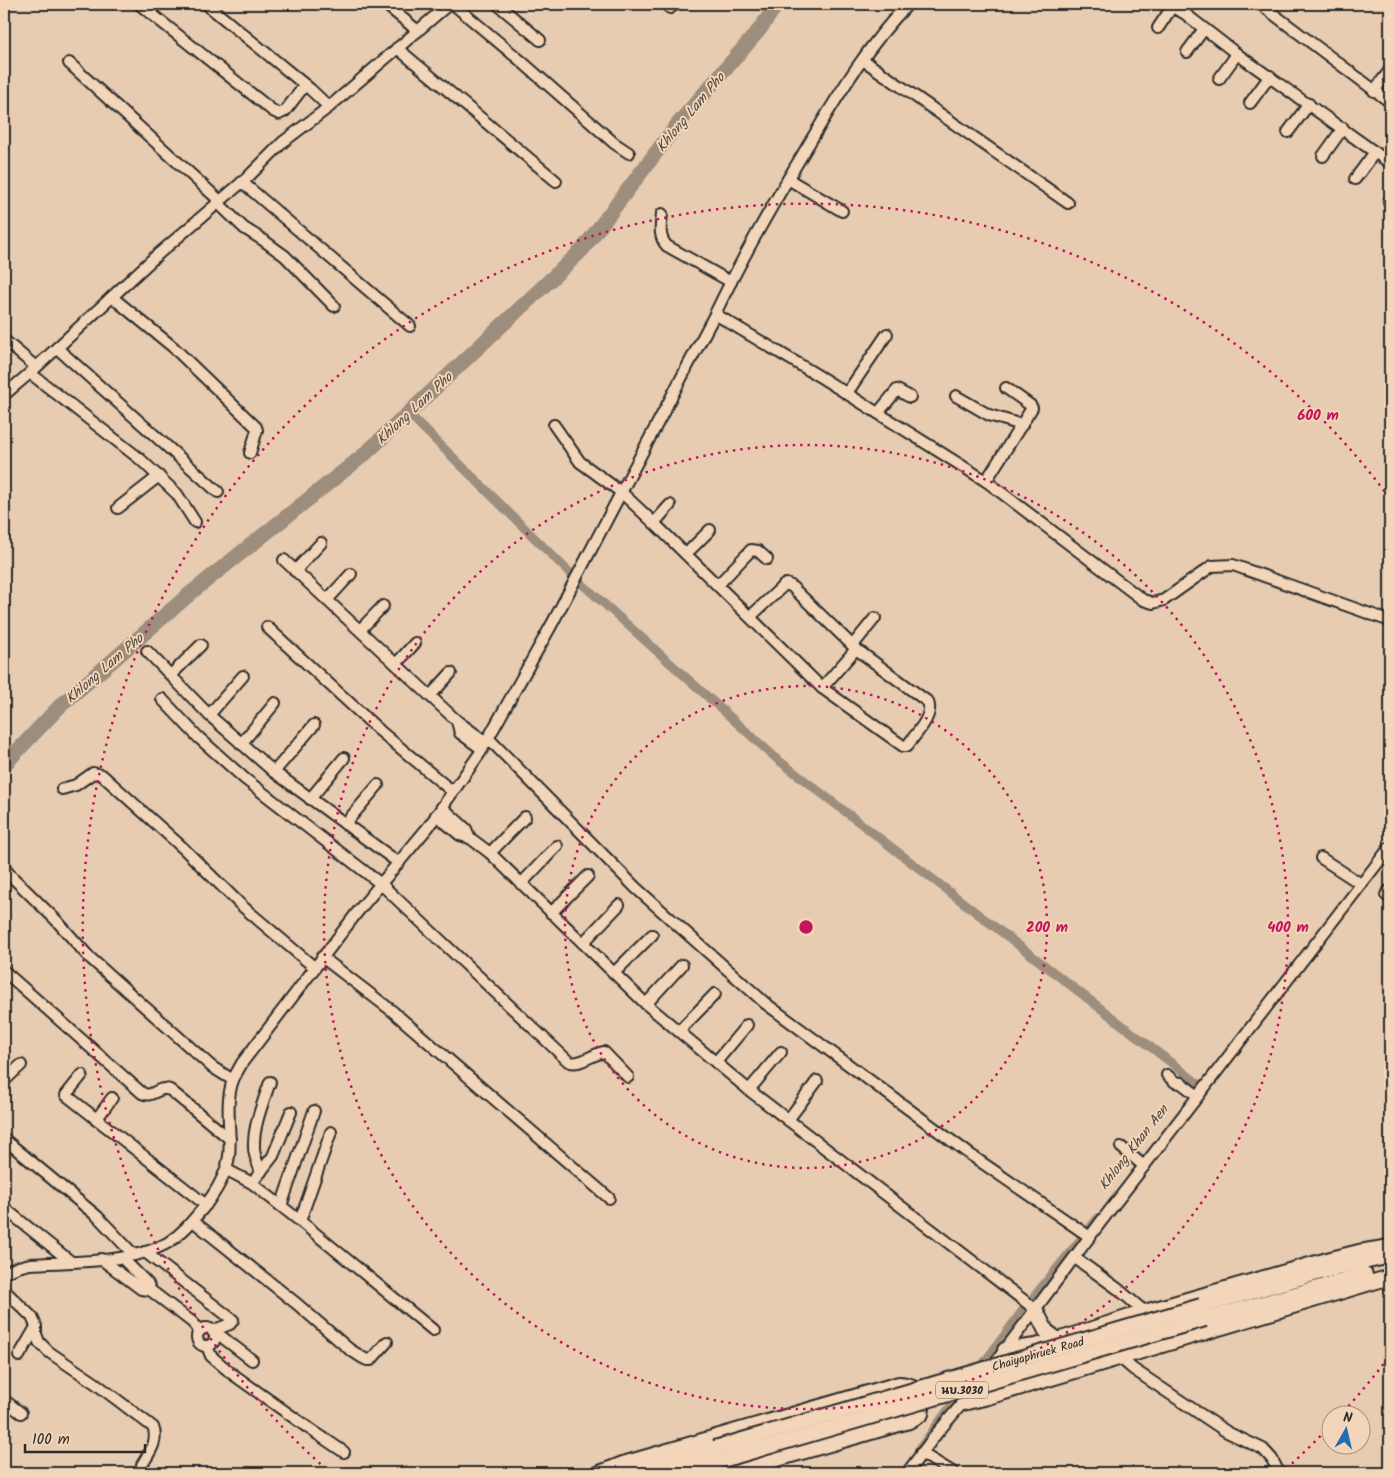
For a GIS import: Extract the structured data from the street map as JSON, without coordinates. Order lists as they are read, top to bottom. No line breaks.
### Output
{"streets":{"main road":["Chaiyaphruek Road","นบ.3030"]},"water":["Khlong Lam Pho","Khlong Khan Aen"],"scale_bar":"100 m","north":"top","rings":["600 m","200 m","400 m"]}
